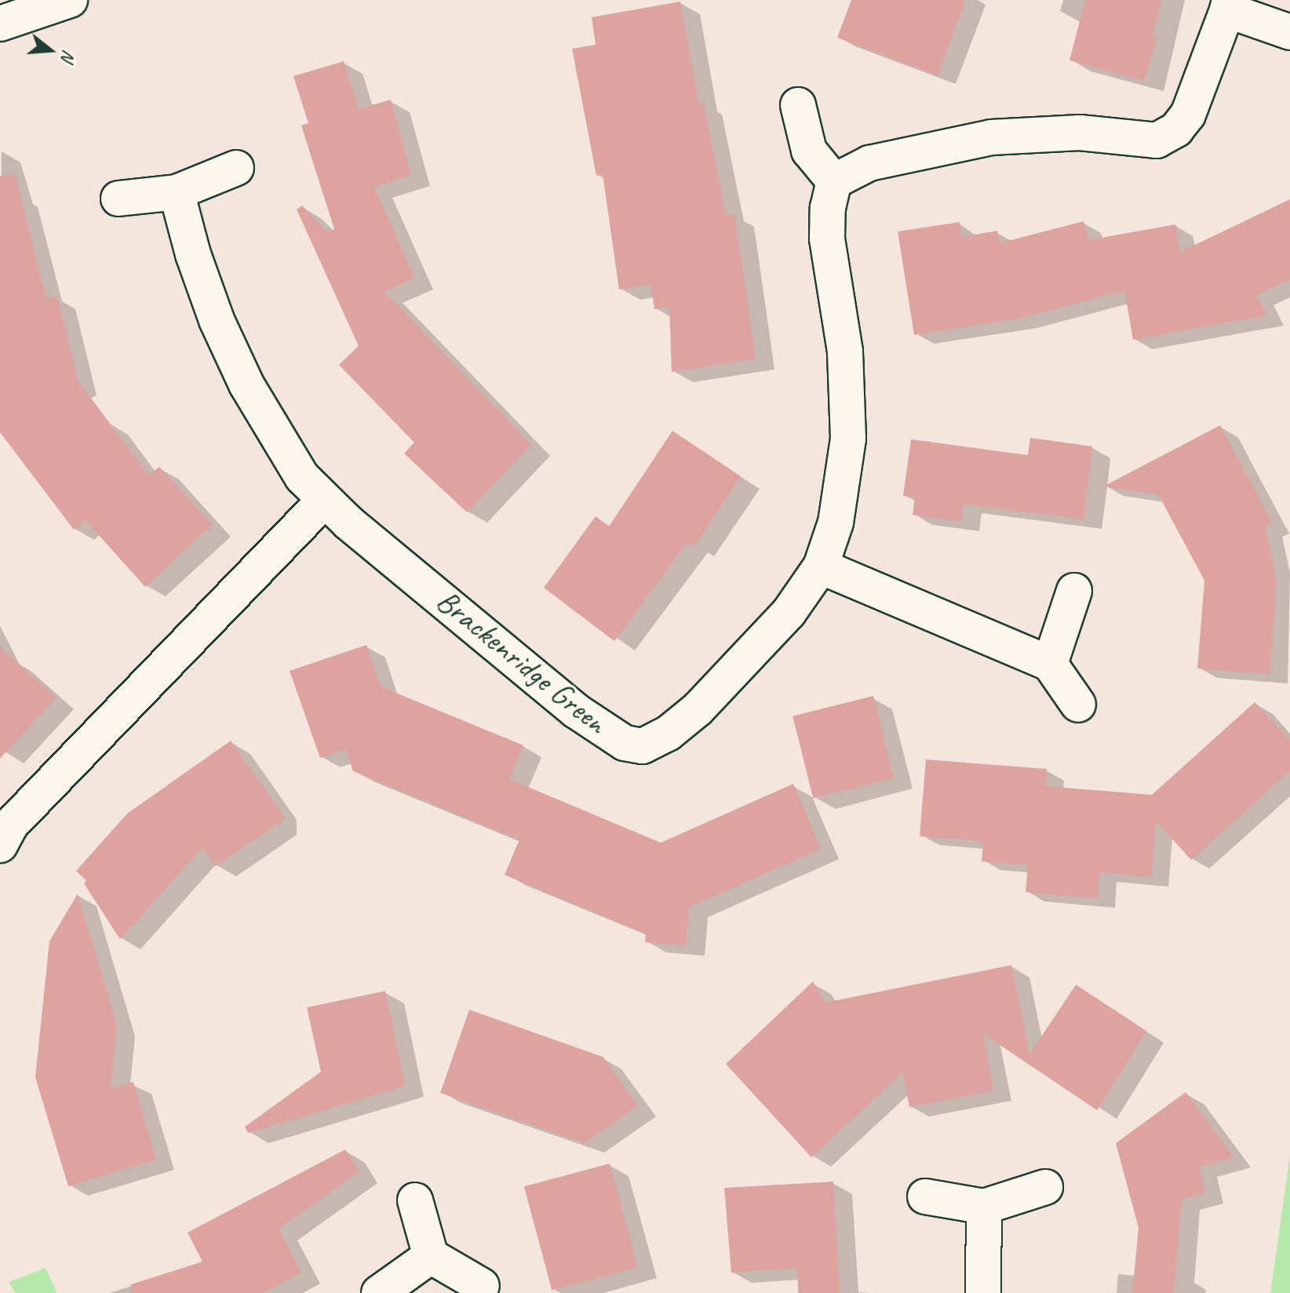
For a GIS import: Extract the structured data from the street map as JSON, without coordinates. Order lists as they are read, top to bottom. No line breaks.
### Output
{"streets":{"street":["Brackenridge Green"]},"north":"right"}
